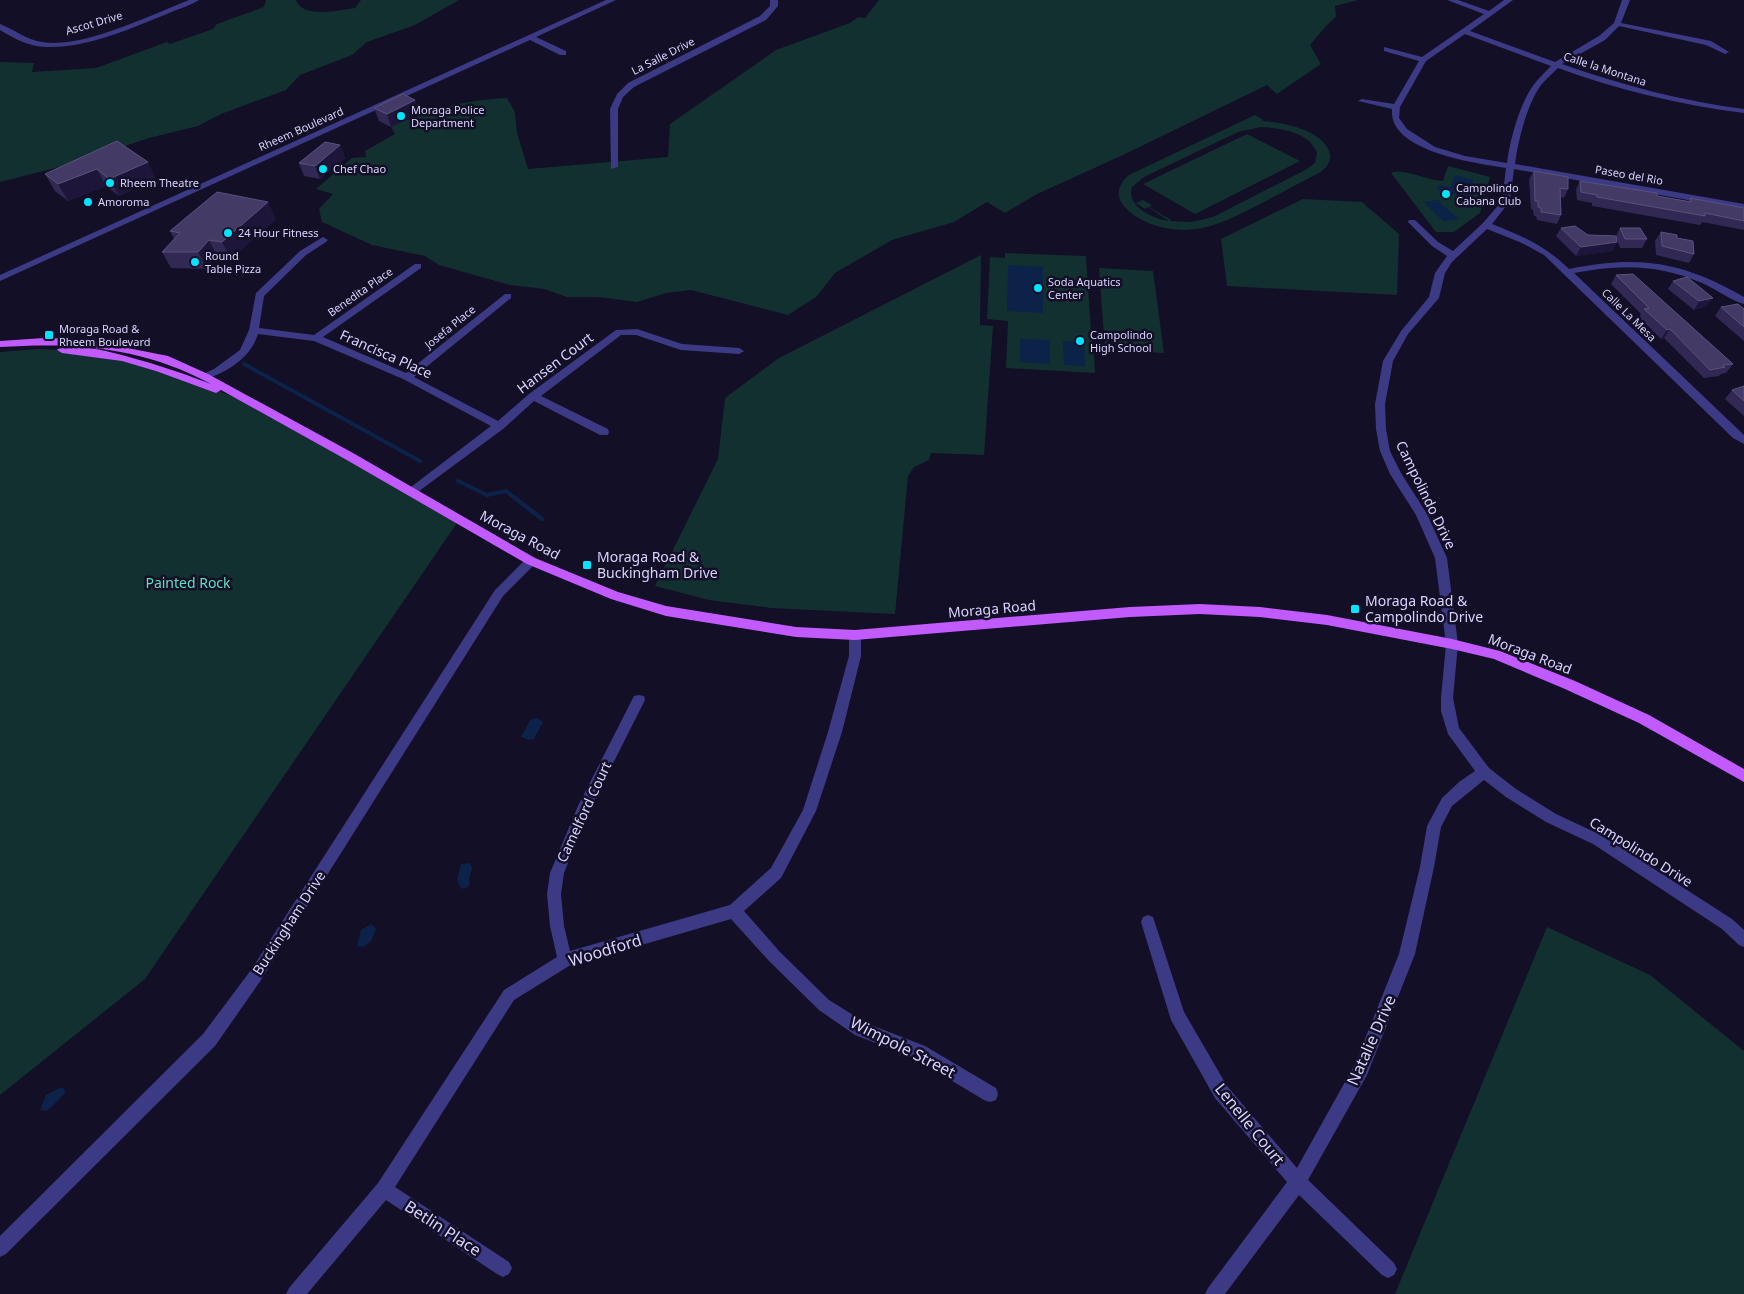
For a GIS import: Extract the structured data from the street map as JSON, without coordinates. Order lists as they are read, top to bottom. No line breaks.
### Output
{"streets":{"main road":["Moraga Road"],"street":["Ascot Drive","La Salle Drive","Calle la Montana","Rheem Boulevard","Paseo del Rio","Benedita Place","Calle La Mesa","Josefa Place","Francisca Place","Hansen Court","Campolindo Drive","Camelford Court","Buckingham Drive","Woodford","Natalie Drive","Wimpole Street","Lenelle Court","Betlin Place"]},"crossings":[["Calle la Montana","Campolindo Drive"],["Paseo del Rio","Campolindo Drive"],["Benedita Place","Francisca Place"],["Calle La Mesa","Campolindo Drive"],["Josefa Place","Francisca Place"],["Francisca Place","Hansen Court"],["Hansen Court","Moraga Road"],["Campolindo Drive","Moraga Road"],["Campolindo Drive","Natalie Drive"],["Moraga Road","Buckingham Drive"],["Moraga Road","Woodford"],["Camelford Court","Woodford"],["Woodford","Wimpole Street"],["Woodford","Betlin Place"],["Natalie Drive","Lenelle Court"]],"parks":["Painted Rock"],"places":{"other":["Moraga Police Department","Chef Chao","Rheem Theatre","Campolindo Cabana Club","Amoroma","24 Hour Fitness","Round Table Pizza","Soda Aquatics Center","Campolindo High School"],"transit":["Moraga Road & Rheem Boulevard","Moraga Road & Buckingham Drive","Moraga Road & Campolindo Drive"]}}
